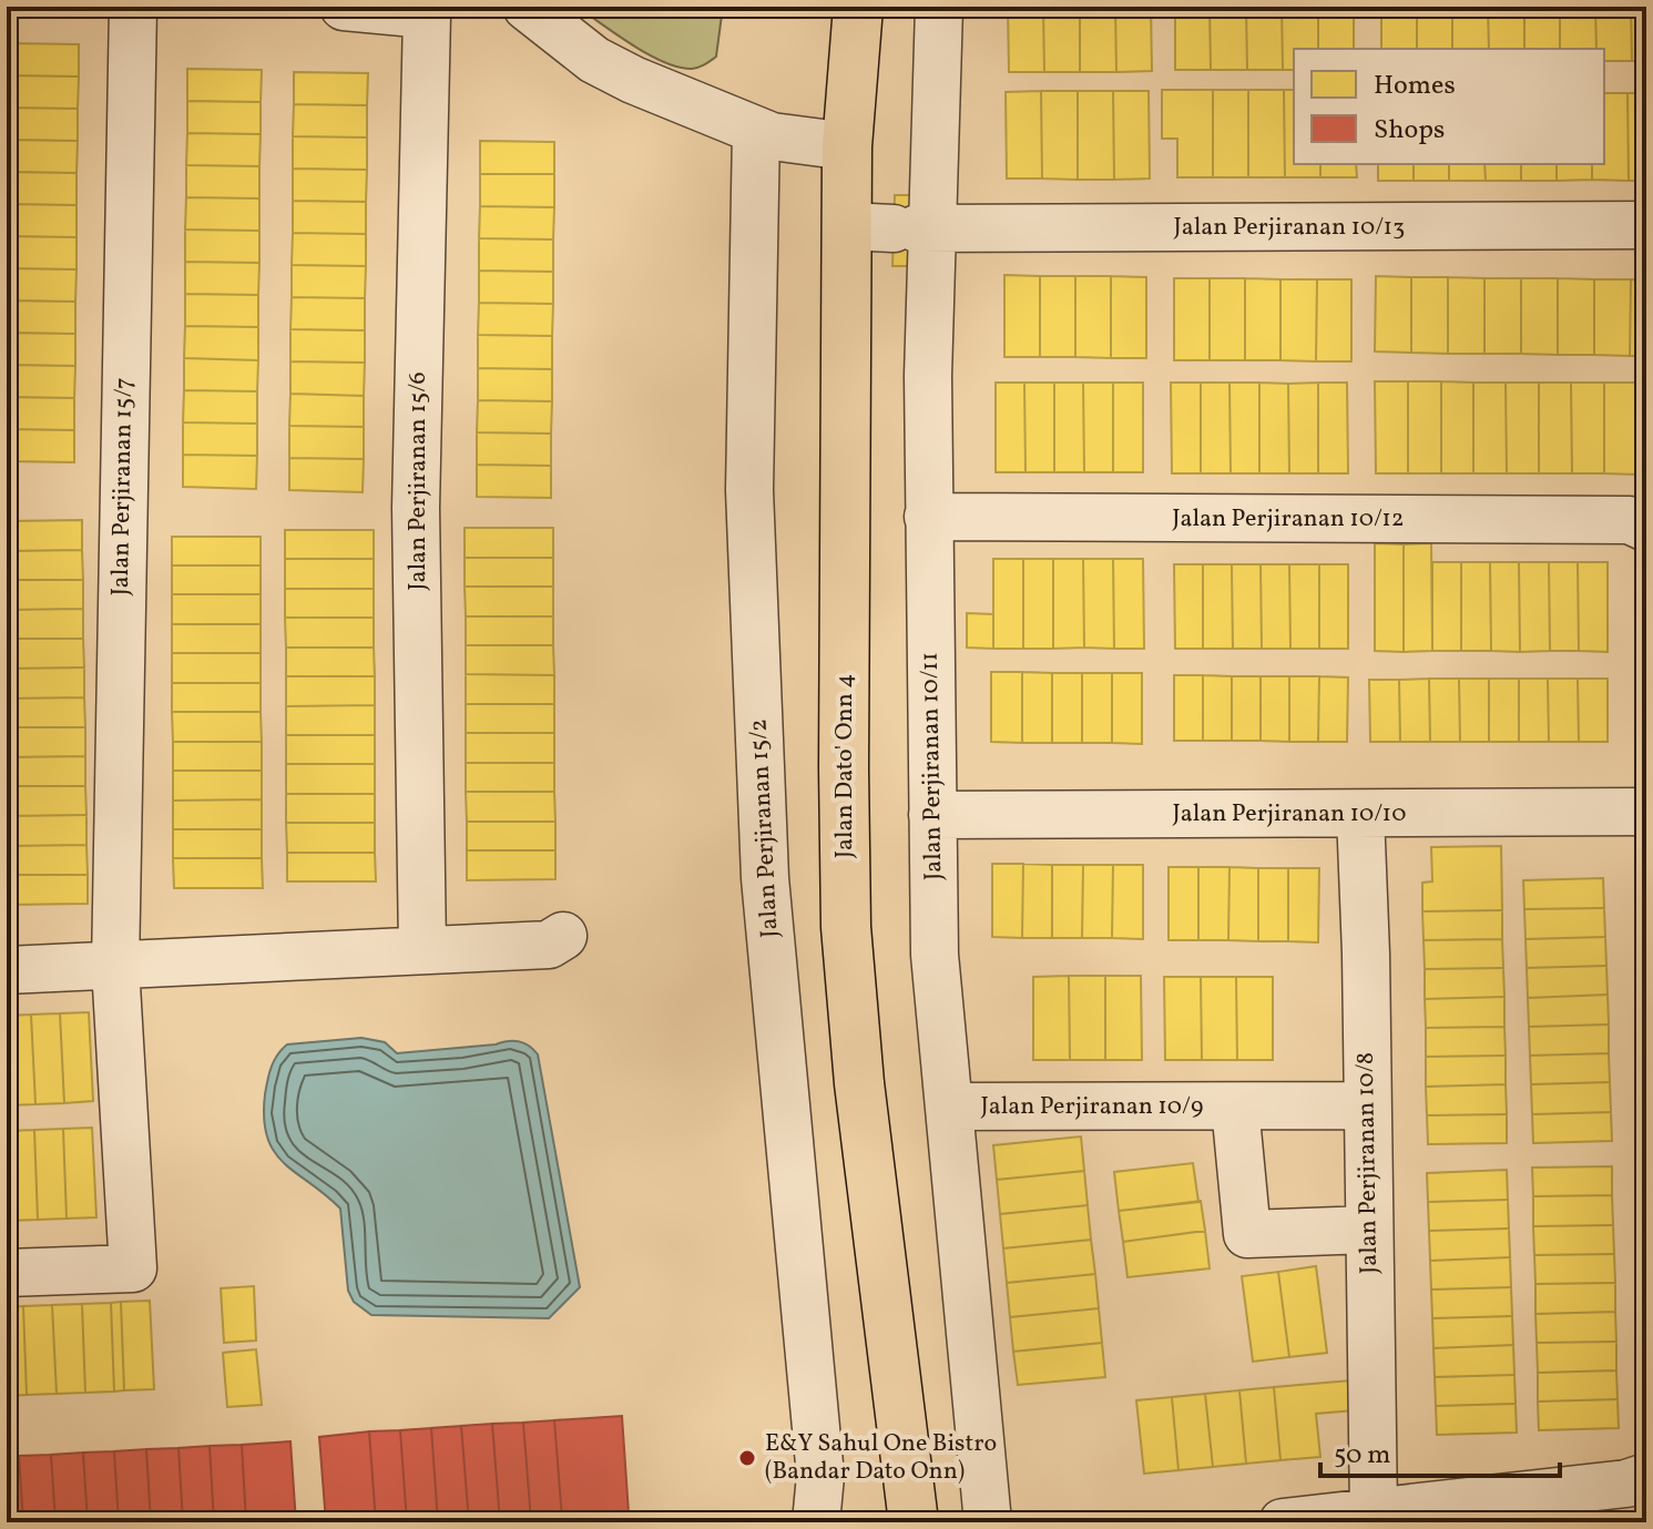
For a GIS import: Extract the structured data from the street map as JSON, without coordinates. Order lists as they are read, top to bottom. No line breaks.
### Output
{"streets":{"main road":["Jalan Dato' Onn 4"],"street":["Jalan Perjiranan 10/13","Jalan Perjiranan 15/6","Jalan Perjiranan 15/7","Jalan Perjiranan 10/12","Jalan Perjiranan 10/11","Jalan Perjiranan 10/10","Jalan Perjiranan 15/2","Jalan Perjiranan 10/9","Jalan Perjiranan 10/8"]},"crossings":[["Jalan Perjiranan 10/13","Jalan Dato' Onn 4"],["Jalan Perjiranan 10/13","Jalan Perjiranan 10/11"],["Jalan Perjiranan 10/12","Jalan Perjiranan 10/11"],["Jalan Dato' Onn 4","Jalan Perjiranan 10/11"],["Jalan Perjiranan 10/11","Jalan Perjiranan 10/10"],["Jalan Perjiranan 10/11","Jalan Perjiranan 10/9"],["Jalan Perjiranan 10/10","Jalan Perjiranan 10/8"],["Jalan Perjiranan 10/9","Jalan Perjiranan 10/8"]],"places":["E&Y Sahul One Bistro (Bandar Dato Onn)"],"legend":["Homes","Shops"],"scale_bar":"50 m"}
